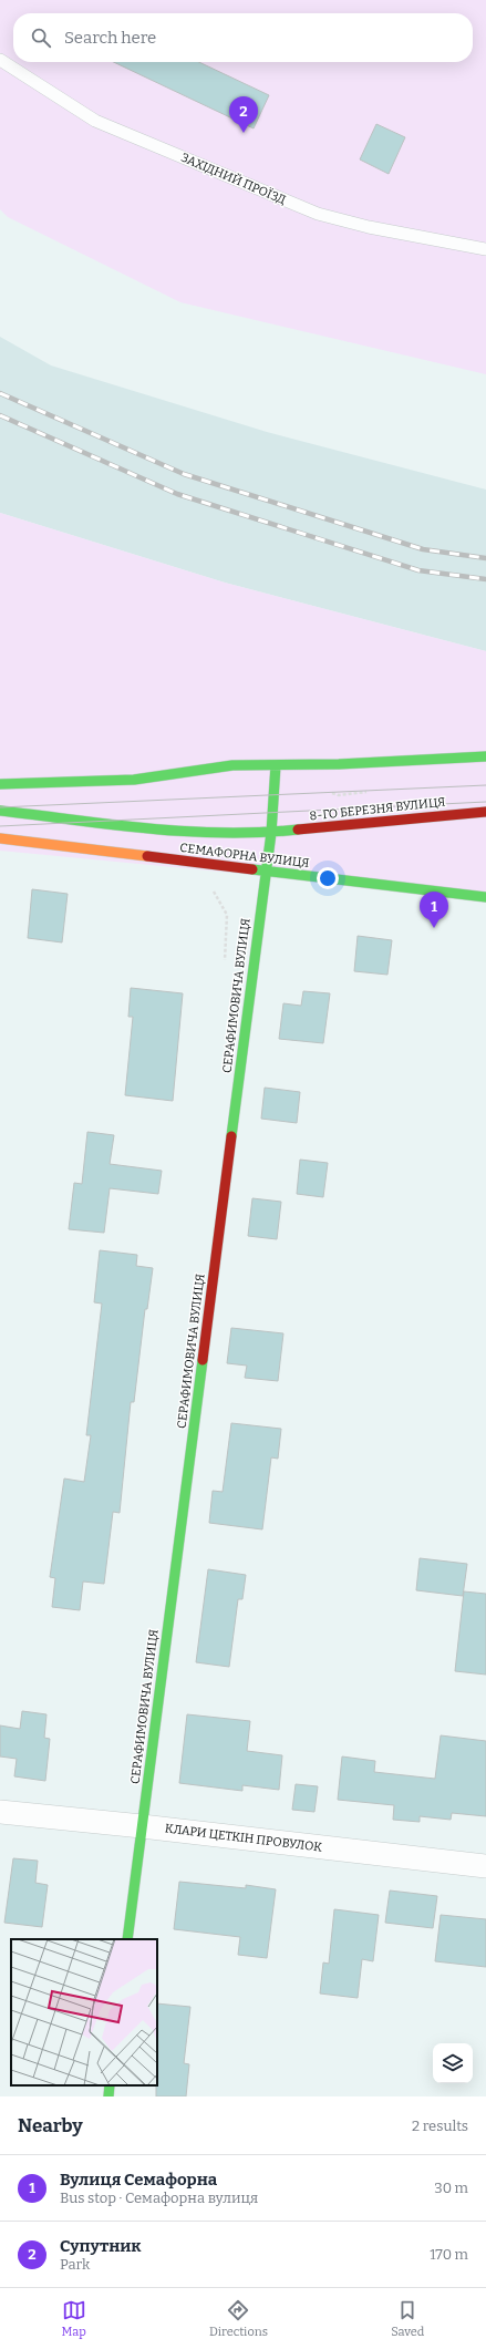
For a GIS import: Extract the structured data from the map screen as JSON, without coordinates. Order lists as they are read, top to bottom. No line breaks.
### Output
{"streets":{"main road":["8-ГО БЕРЕЗНЯ ВУЛИЦЯ","СЕМАФОРНА ВУЛИЦЯ","СЕРАФИМОВИЧА ВУЛИЦЯ"],"street":["КЛАРИ ЦЕТКІН ПРОВУЛОК"],"lane":["ЗАХІДНИЙ ПРОЇЗД"]},"crossings":[["8-ГО БЕРЕЗНЯ ВУЛИЦЯ","СЕМАФОРНА ВУЛИЦЯ"],["8-ГО БЕРЕЗНЯ ВУЛИЦЯ","СЕРАФИМОВИЧА ВУЛИЦЯ"],["СЕМАФОРНА ВУЛИЦЯ","СЕРАФИМОВИЧА ВУЛИЦЯ"],["СЕРАФИМОВИЧА ВУЛИЦЯ","КЛАРИ ЦЕТКІН ПРОВУЛОК"]],"page":{"search":"Search here","pins":["2","1"],"heading":["Nearby","2 results"],"list":[{"mark":"1","name":"Вулиця Семафорна","note":"Bus stop · Семафорна вулиця","value":"30 m"},{"mark":"2","name":"Супутник","note":"Park","value":"170 m"}],"nav":["Map","Directions","Saved"]}}
